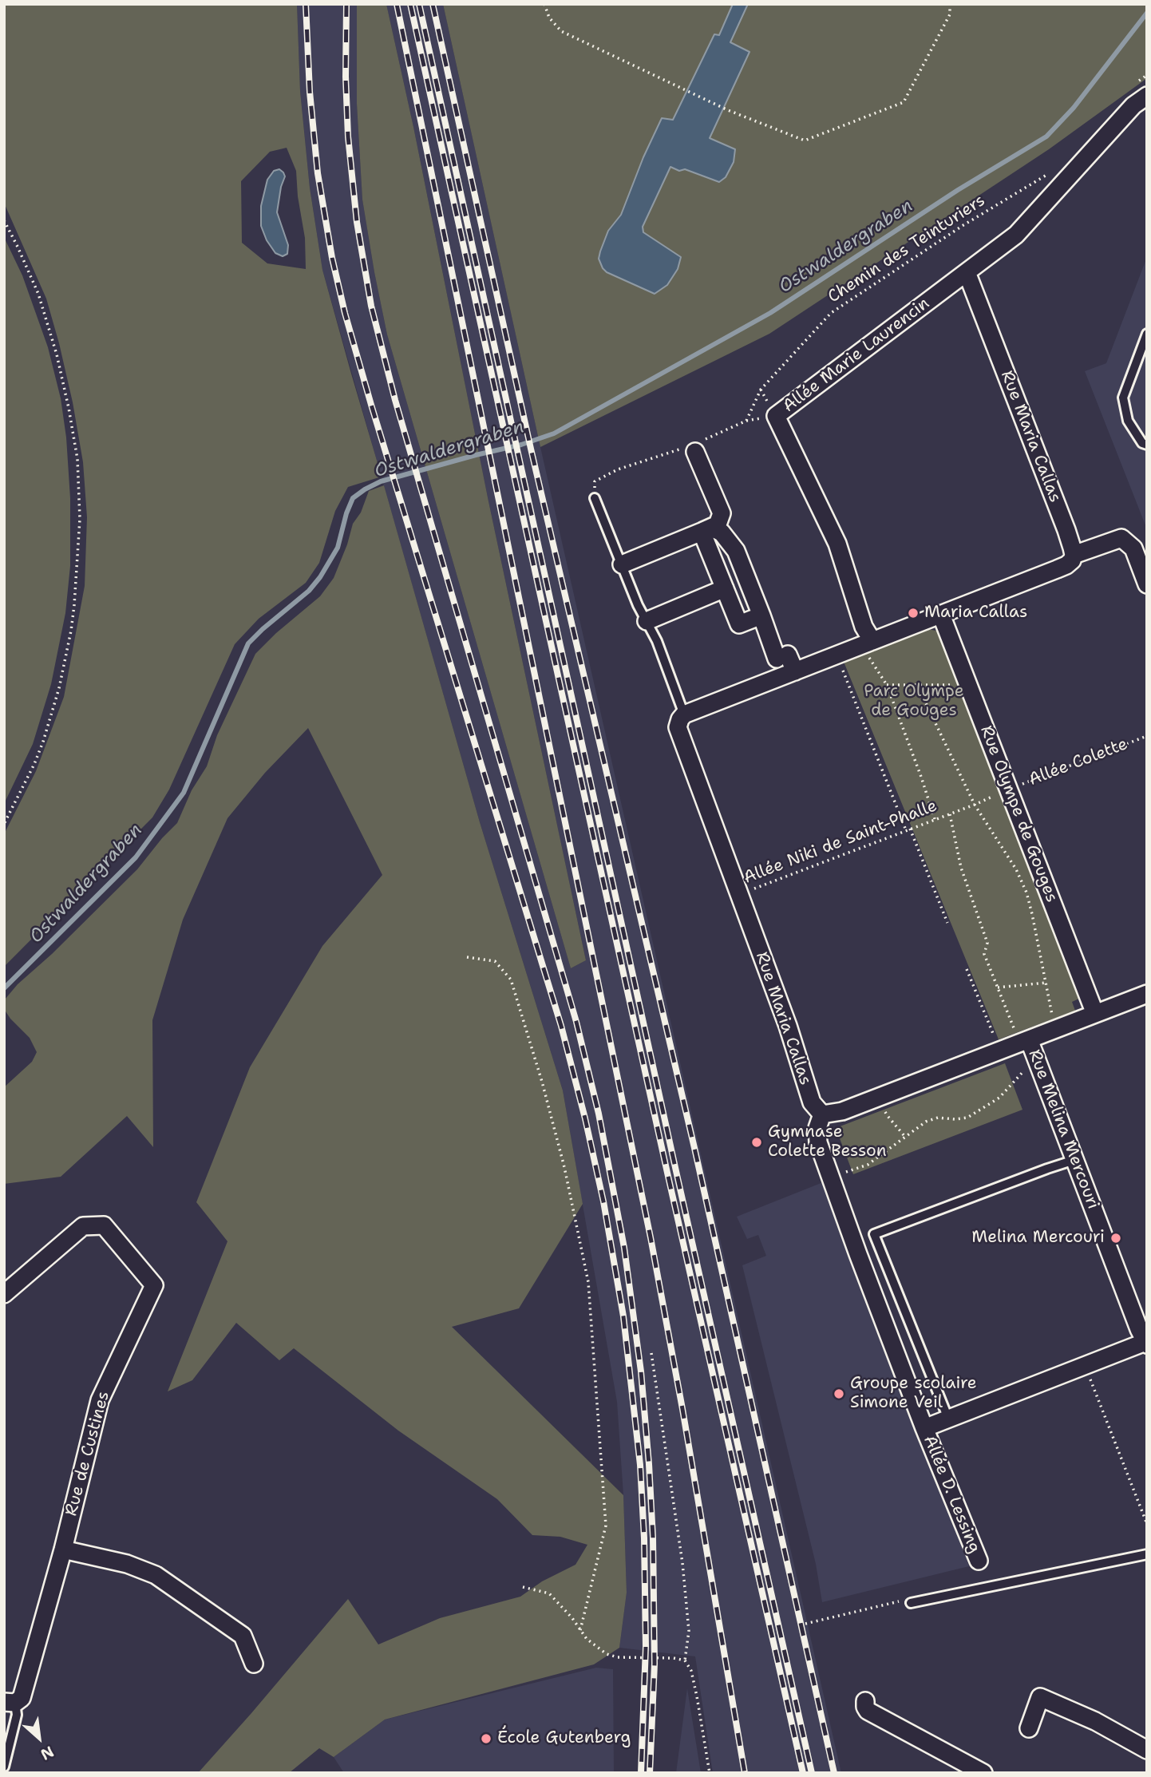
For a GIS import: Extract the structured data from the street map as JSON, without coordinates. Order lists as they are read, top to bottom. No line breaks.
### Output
{"streets":{"street":["Allée Marie Laurencin","Rue Maria Callas","Rue Olympe de Gouges","Rue Melina Mercouri","Rue de Custines","Allée D. Lessing"],"path":["Chemin des Teinturiers","Allée Colette","Allée Niki de Saint-Phalle"]},"crossings":[["Chemin des Teinturiers","Rue Maria Callas"],["Allée Marie Laurencin","Rue Maria Callas"],["Rue Maria Callas","Allée Niki de Saint-Phalle"],["Rue Maria Callas","Allée D. Lessing"],["Allée Colette","Rue Olympe de Gouges"],["Allée Colette","Allée Niki de Saint-Phalle"]],"water":["Ostwaldergraben"],"parks":["Parc Olympe de Gouges"],"places":["Maria Callas","Gymnase Colette Besson","Melina Mercouri","Groupe scolaire Simone Veil","École Gutenberg"],"north":"bottom right"}
